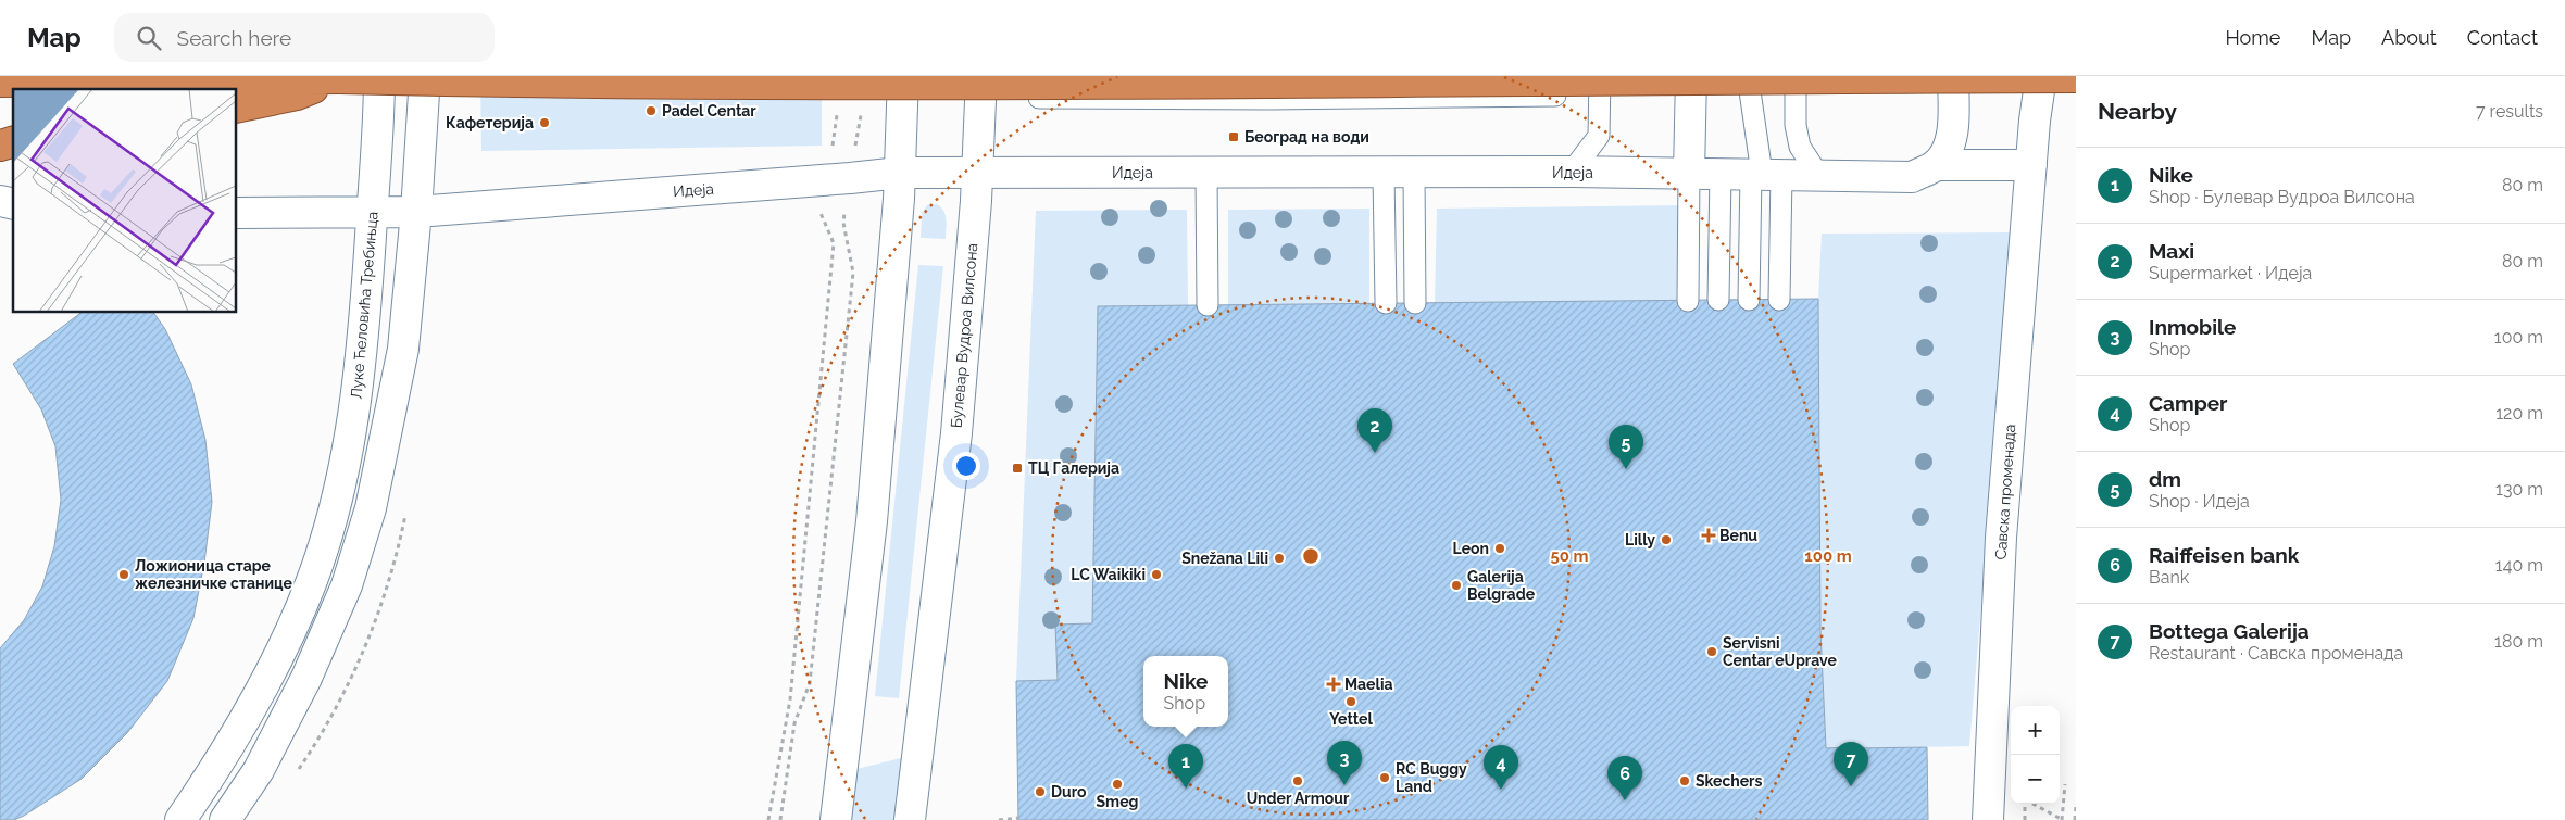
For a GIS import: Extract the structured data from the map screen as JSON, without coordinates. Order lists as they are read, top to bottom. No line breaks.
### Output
{"streets":{"street":["Идеја","Луке Ћеловића Требињца","Булевар Вудроа Вилсона","Савска променада"]},"crossings":[["Идеја","Луке Ћеловића Требињца"],["Идеја","Булевар Вудроа Вилсона"]],"places":{"other":["Padel Centar","Кафетерија","Lilly","Leon","Snežana Lili","Ложионица старе железничке станице","LC Waikiki","Galerija Belgrade","Servisni Centar eUprave","Yettel","RC Buggy Land","Under Armour","Skechers","Smeg","Duro"],"transit":["Београд на води","ТЦ Галерија"],"health":["Benu","Maelia"]},"page":{"header":"Map","search":"Search here","nav":["Home","Map","About","Contact"],"heading":["Nearby","7 results"],"list":[{"mark":"1","name":"Nike","note":"Shop · Булевар Вудроа Вилсона","value":"80 m"},{"mark":"2","name":"Maxi","note":"Supermarket · Идеја","value":"80 m"},{"mark":"3","name":"Inmobile","note":"Shop","value":"100 m"},{"mark":"4","name":"Camper","note":"Shop","value":"120 m"},{"mark":"5","name":"dm","note":"Shop · Идеја","value":"130 m"},{"mark":"6","name":"Raiffeisen bank","note":"Bank","value":"140 m"},{"mark":"7","name":"Bottega Galerija","note":"Restaurant · Савска променада","value":"180 m"}],"pins":["2","5","3","7","1","4","6"],"popup":["Nike","Shop"],"map_buttons":["+","−"]},"rings":["50 m","100 m"]}
